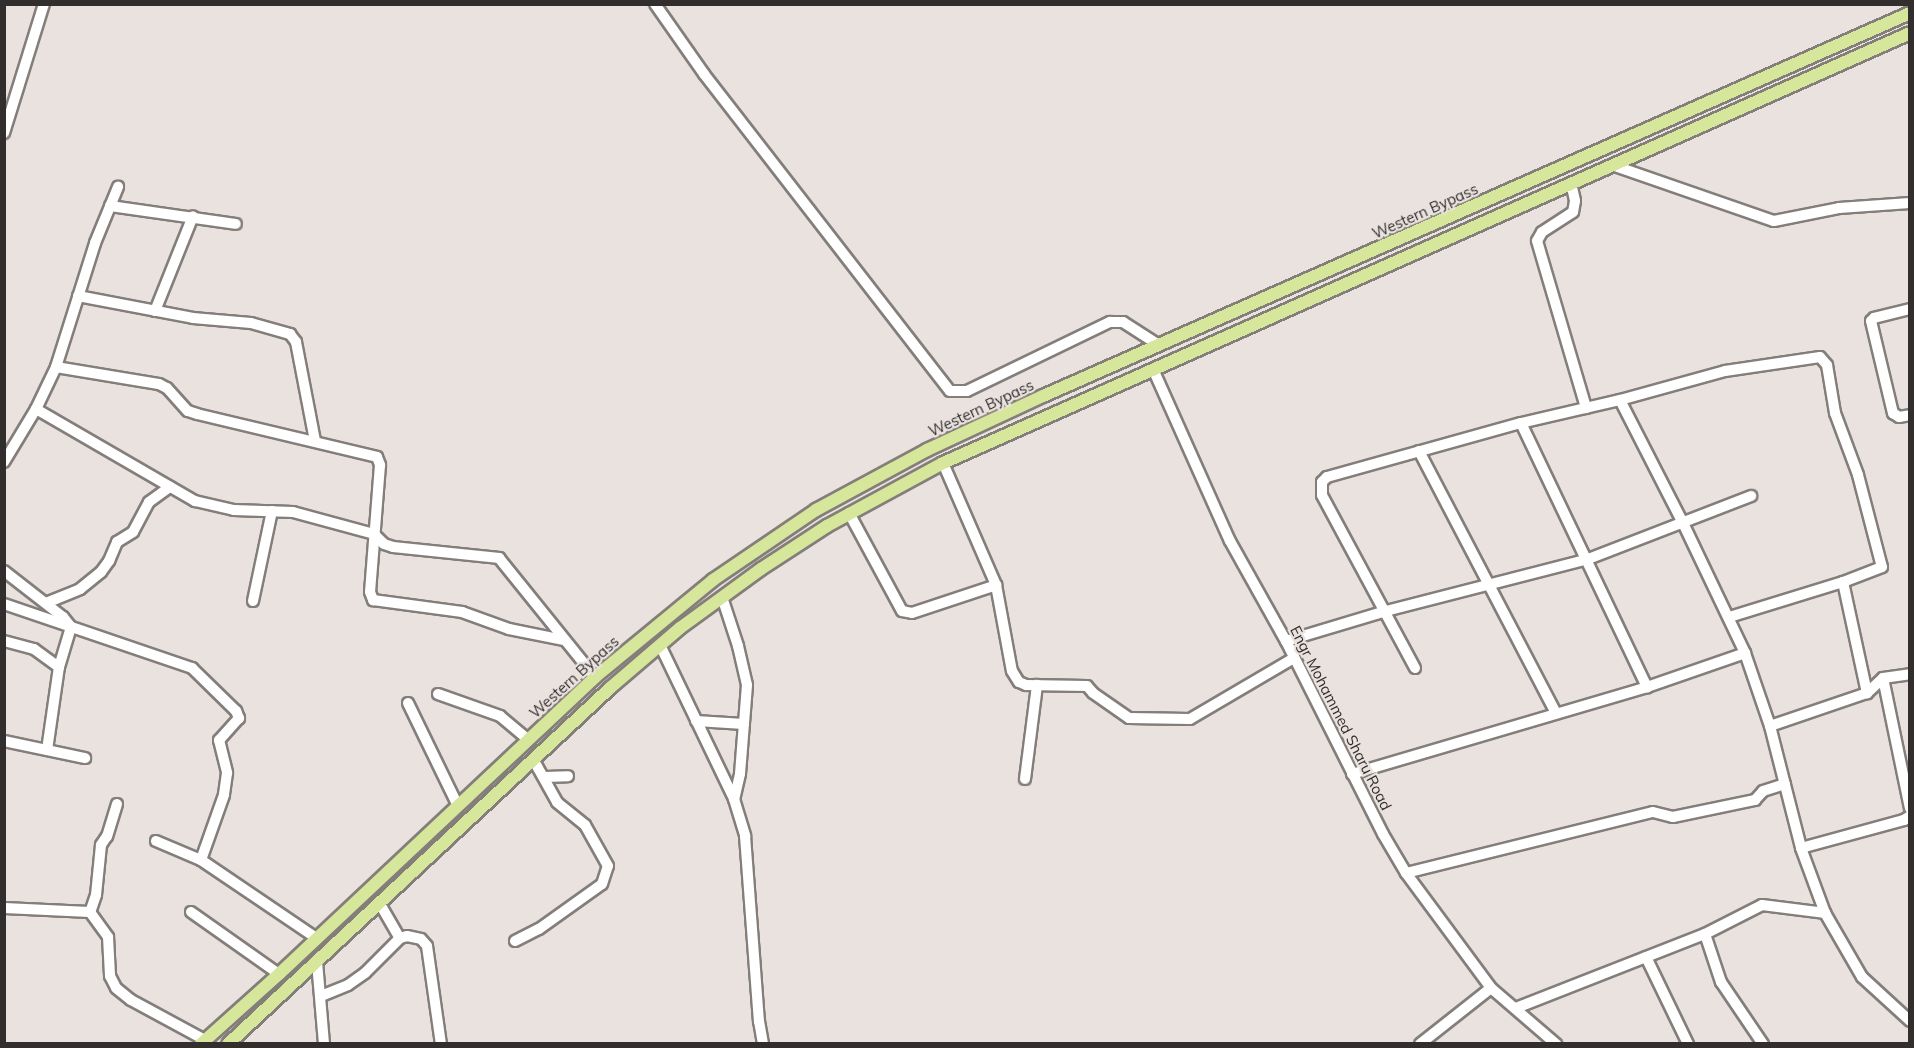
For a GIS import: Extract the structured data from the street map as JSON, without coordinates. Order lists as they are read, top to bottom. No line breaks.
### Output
{"streets":{"main road":["Western Bypass"],"street":["Engr Mohammed Sharu Road"]}}
